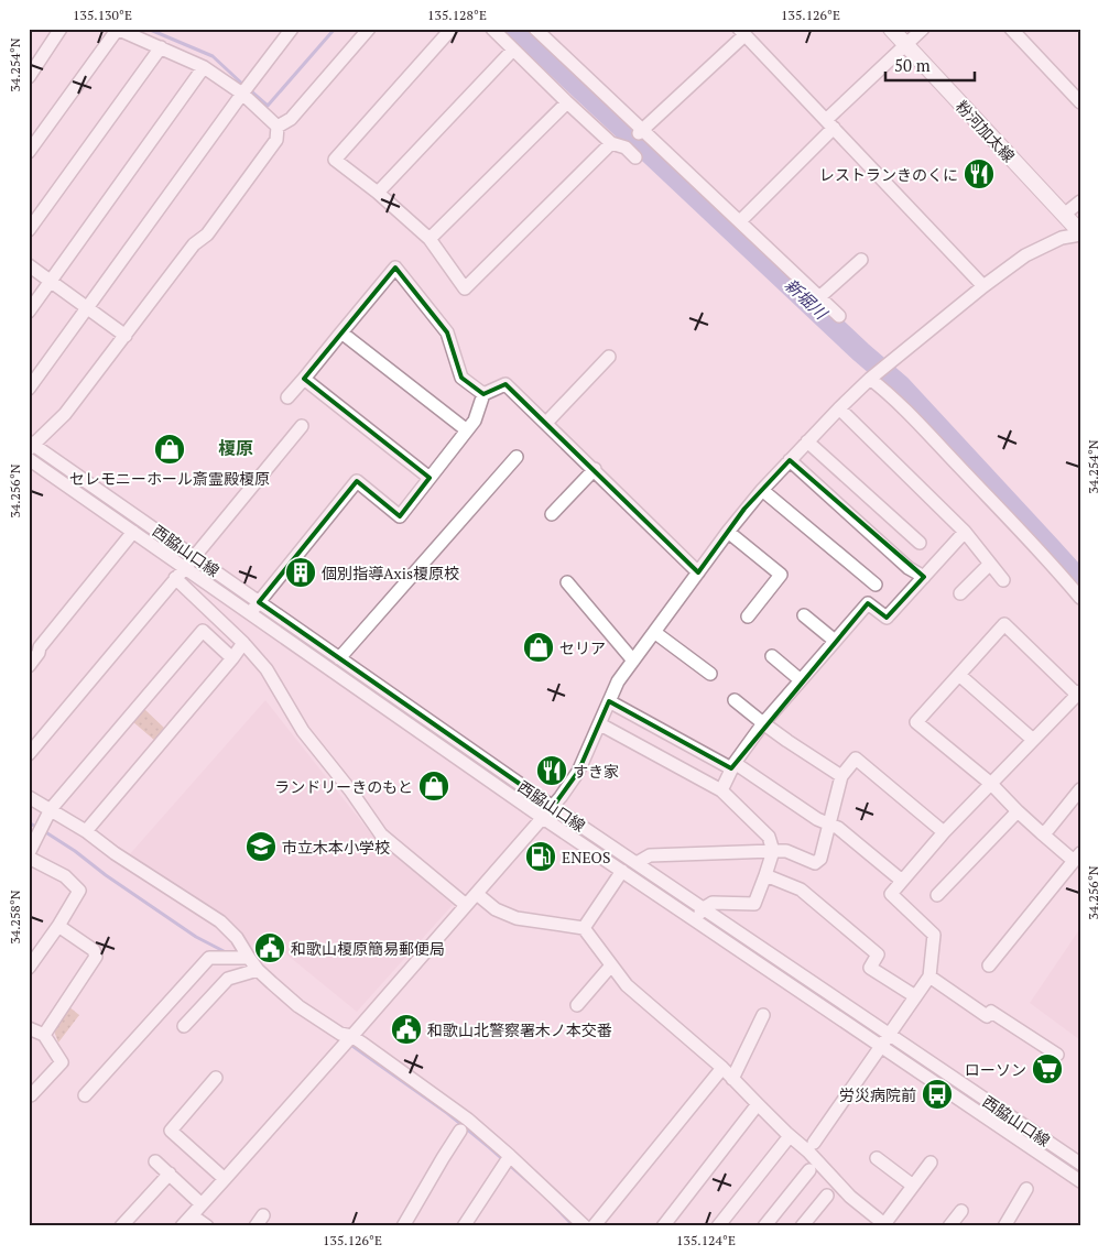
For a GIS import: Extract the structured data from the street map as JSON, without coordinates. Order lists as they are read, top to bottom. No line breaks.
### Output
{"streets":{"main road":["粉河加太線"],"street":["西脇山口線"]},"districts":["榎原"],"water":["新堀川"],"places":{"restaurant":["レストランきのくに","すき家"],"shop":["セレモニーホール斎霊殿榎原","セリア","ランドリーきのもと"],"building":["個別指導Axis榎原校"],"school or university":["市立木本小学校"],"fuel station":["ENEOS"],"public building":["和歌山榎原簡易郵便局","和歌山北警察署木ノ本交番"],"supermarket":["ローソン"],"bus stop":["労災病院前"]},"scale_bar":"50 m","coordinates":["135.130°E","135.128°E","135.126°E","34.254°N","34.256°N","34.258°N","135.124°E"]}
